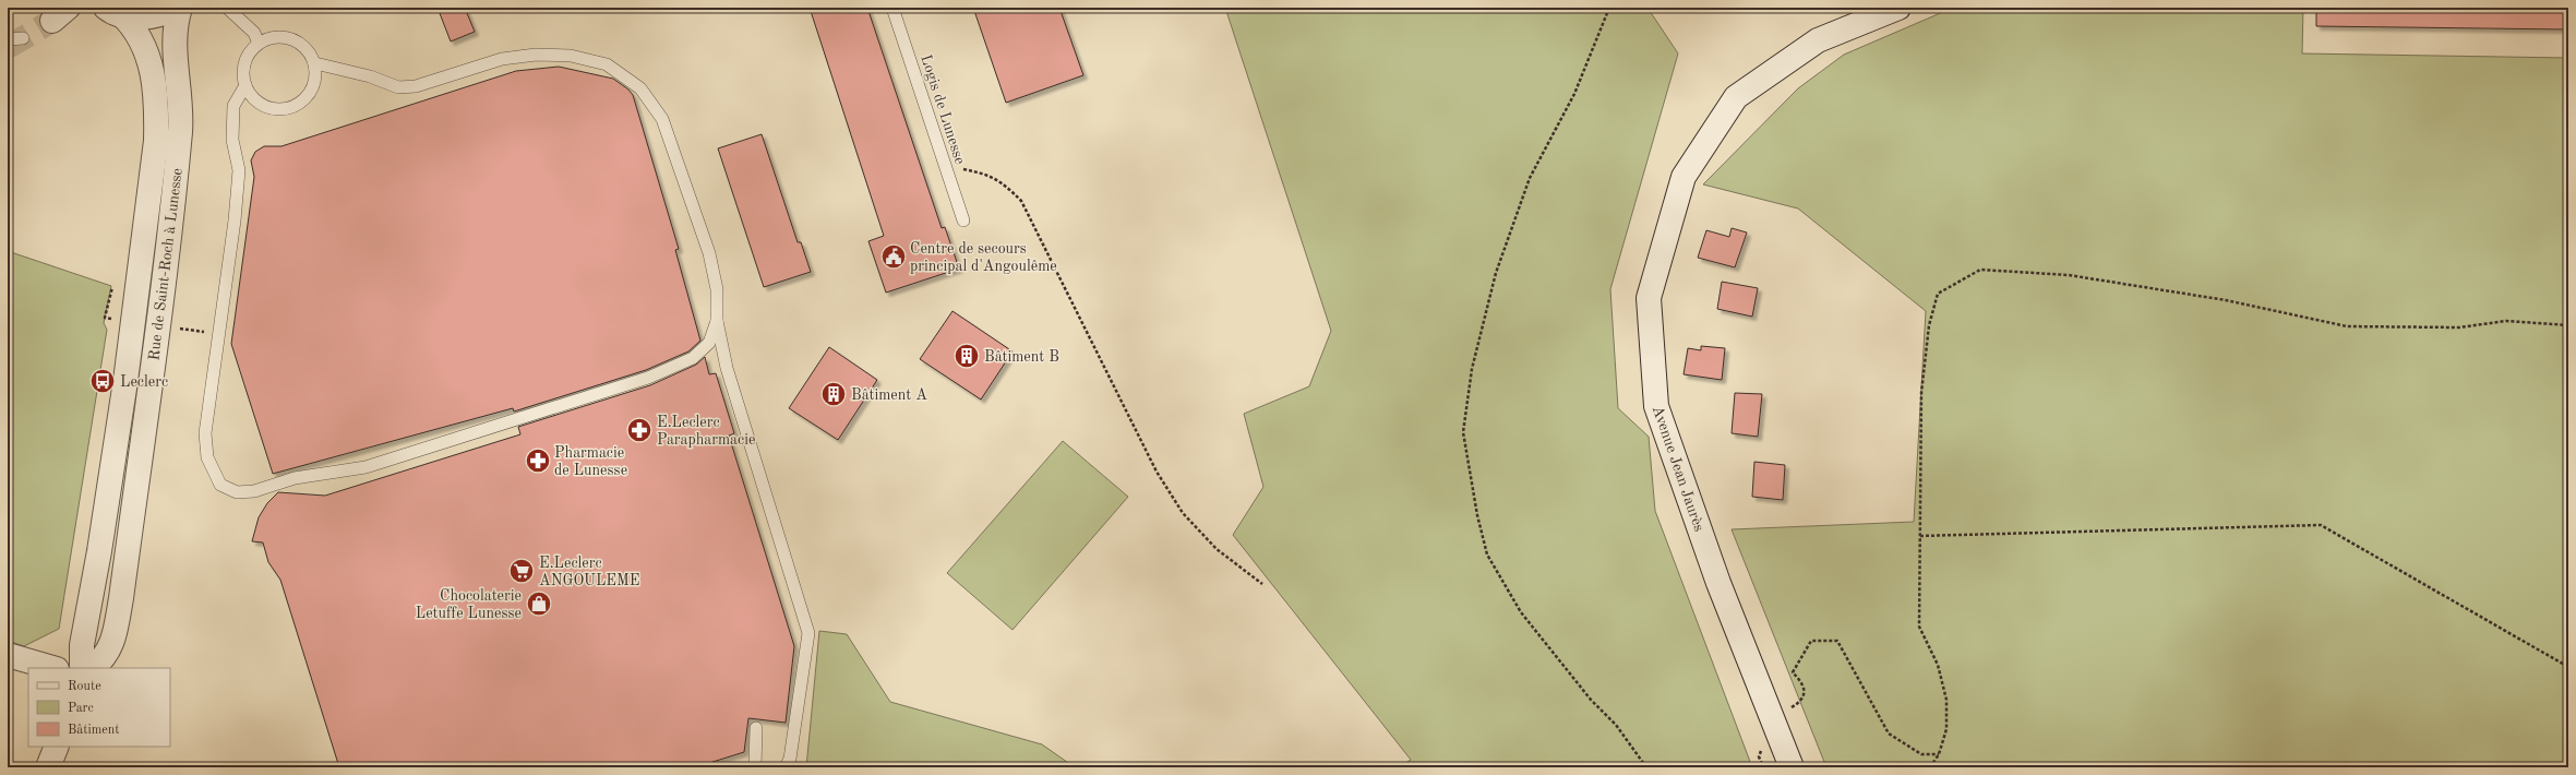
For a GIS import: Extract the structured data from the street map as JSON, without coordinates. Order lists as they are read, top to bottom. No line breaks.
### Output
{"streets":{"street":["Rue de Saint-Roch à Lunesse","Avenue Jean Jaurès"],"lane":["Logis de Lunesse"]},"places":{"public building":["Centre de secours principal d'Angoulême"],"building":["Bâtiment B","Bâtiment A"],"bus stop":["Leclerc"],"pharmacy":["E.Leclerc Parapharmacie","Pharmacie de Lunesse"],"supermarket":["E.Leclerc ANGOULEME"],"shop":["Chocolaterie Letuffe Lunesse"]},"legend":["Route","Parc","Bâtiment"]}
